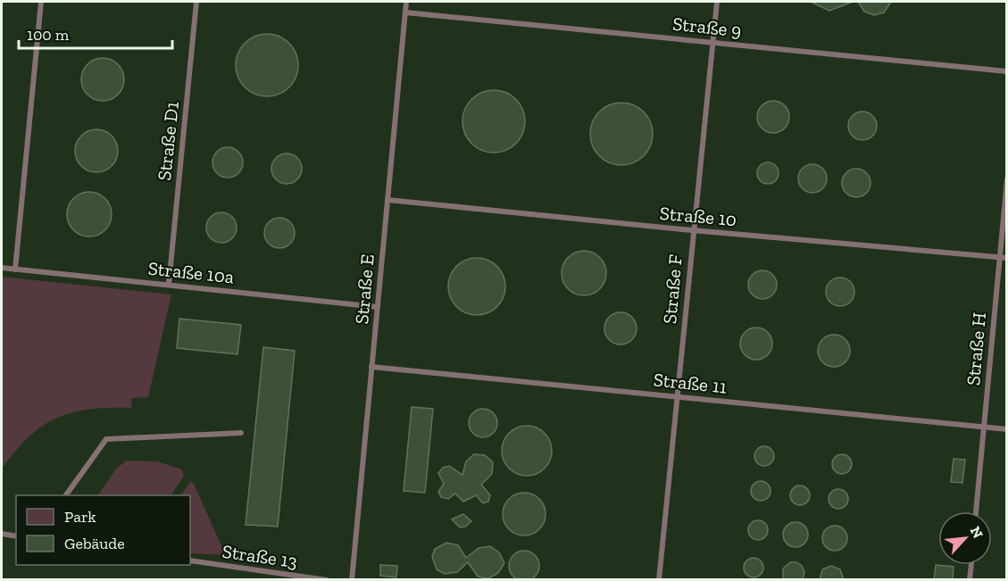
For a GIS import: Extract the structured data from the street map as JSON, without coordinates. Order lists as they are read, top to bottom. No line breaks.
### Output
{"streets":{"lane":["Straße 9","Straße D1","Straße 10","Straße 10a","Straße E","Straße F","Straße H","Straße 11","Straße 13"]},"crossings":[["Straße 9","Straße E"],["Straße 9","Straße F"],["Straße D1","Straße 10a"],["Straße 10","Straße E"],["Straße 10","Straße F"],["Straße 10","Straße H"],["Straße 10a","Straße E"],["Straße E","Straße 11"],["Straße F","Straße 11"],["Straße H","Straße 11"]],"legend":["Park","Gebäude"],"scale_bar":"100 m","north":"top right"}
